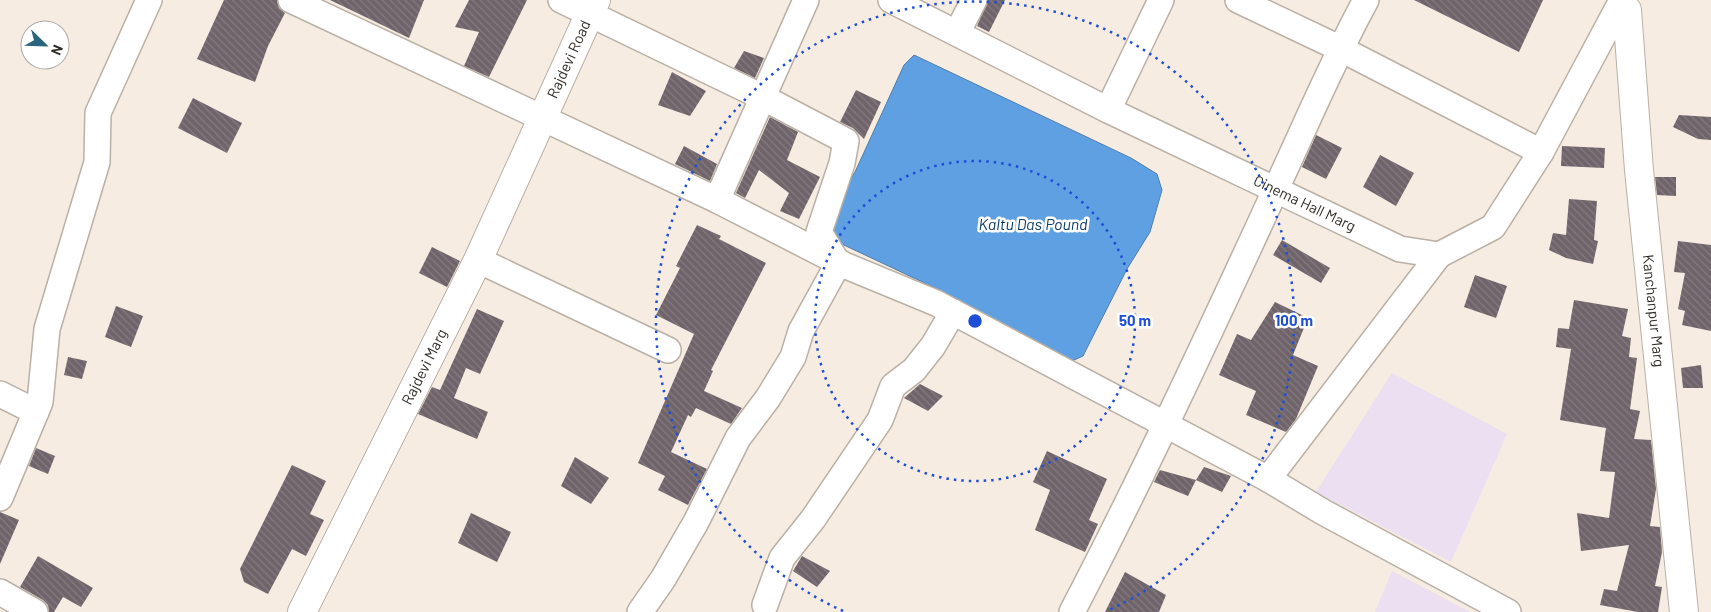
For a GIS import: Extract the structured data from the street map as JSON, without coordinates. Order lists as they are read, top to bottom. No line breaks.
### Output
{"streets":{"main road":["Rajdevi Road","Kanchanpur Marg","Rajdevi Marg"],"street":["Cinema Hall Marg"]},"crossings":[["Rajdevi Road","Rajdevi Marg"]],"water":["Kaltu Das Pound"],"north":"bottom right","rings":["50 m","100 m"]}
